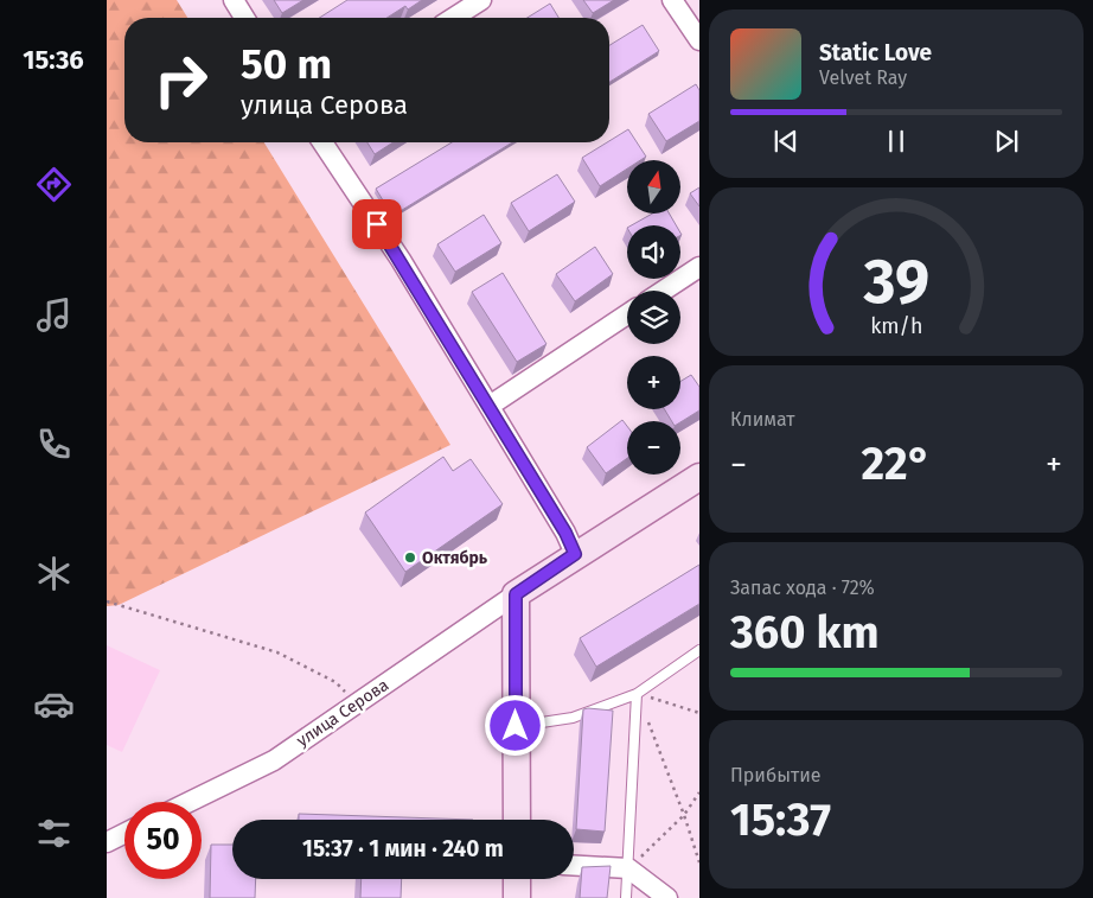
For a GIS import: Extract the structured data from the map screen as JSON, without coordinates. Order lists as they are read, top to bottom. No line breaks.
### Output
{"streets":{"main road":["улица Серова"]},"places":["Октябрь"],"north":"top","page":{"tabs":"15:36","turn":["50 m","улица Серова"],"song":["Static Love","Velvet Ray"],"map_buttons":["+","−"],"tile":["Климат",["Запас хода · 72%","360 km"],["Прибытие","15:37"]],"heat":["−","22°","+"],"limit":"50","trip":"15:37 · 1 мин · 240 m","gauge":["39","km/h"]}}
